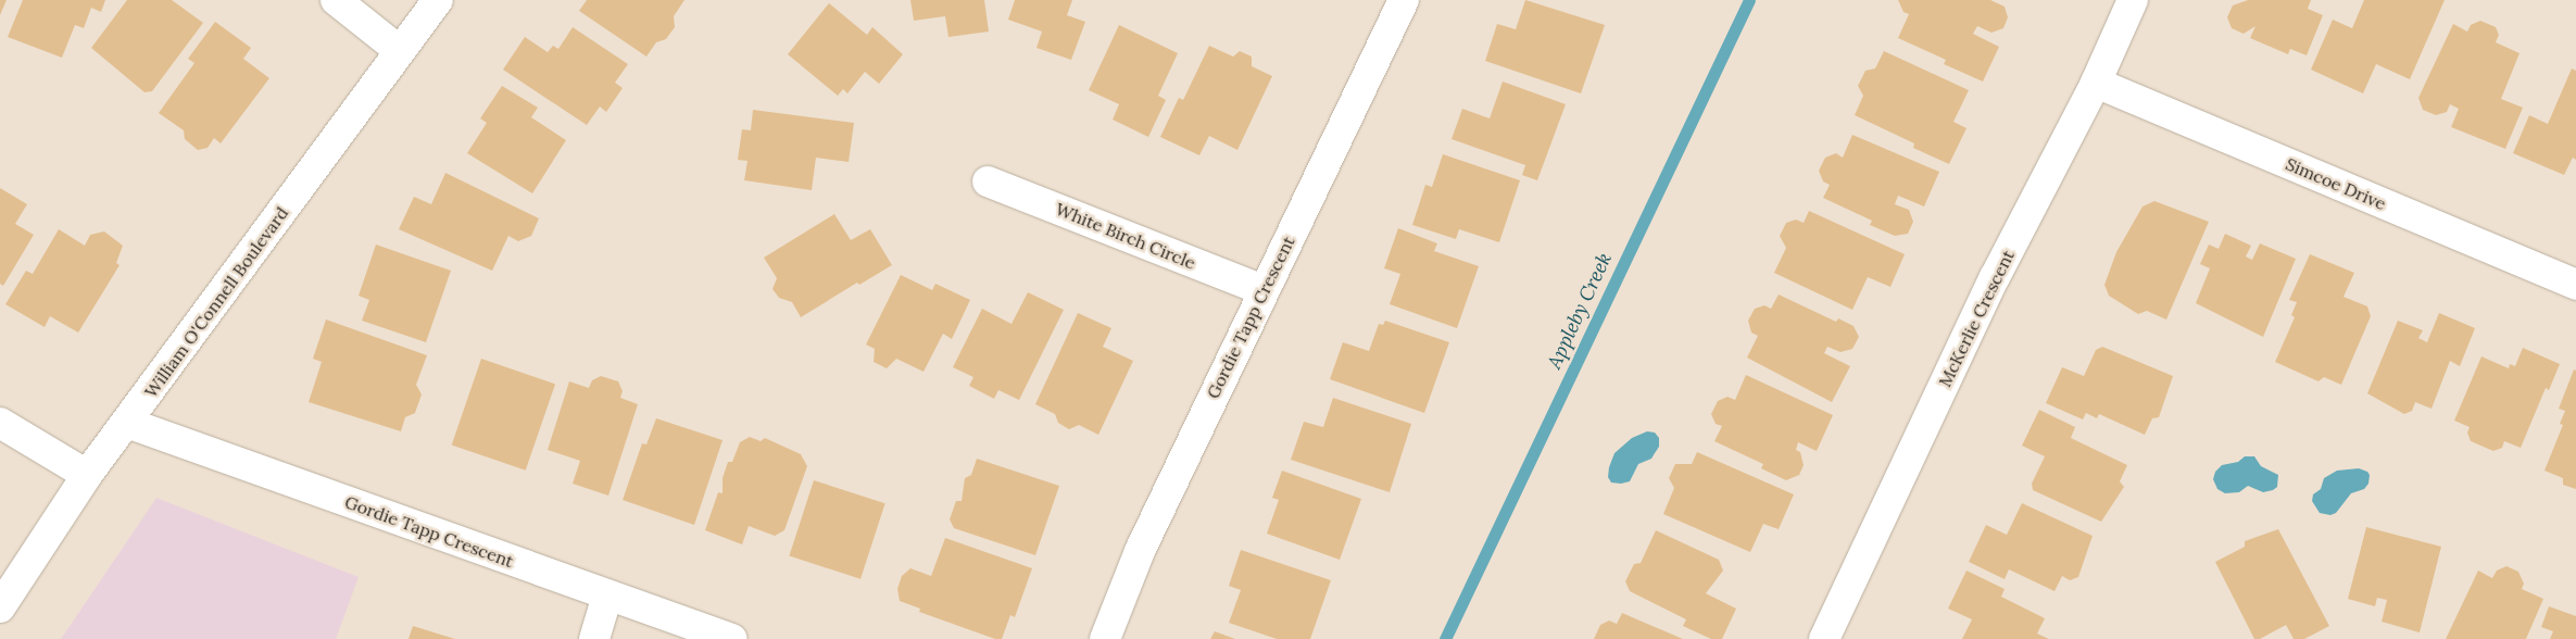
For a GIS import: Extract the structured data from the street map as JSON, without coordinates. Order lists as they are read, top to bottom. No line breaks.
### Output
{"streets":{"street":["Simcoe Drive","White Birch Circle","William O'Connell Boulevard","Gordie Tapp Crescent","McKerlie Crescent"]},"crossings":[["Simcoe Drive","McKerlie Crescent"],["White Birch Circle","Gordie Tapp Crescent"],["William O'Connell Boulevard","Gordie Tapp Crescent"]],"water":["Appleby Creek"]}
